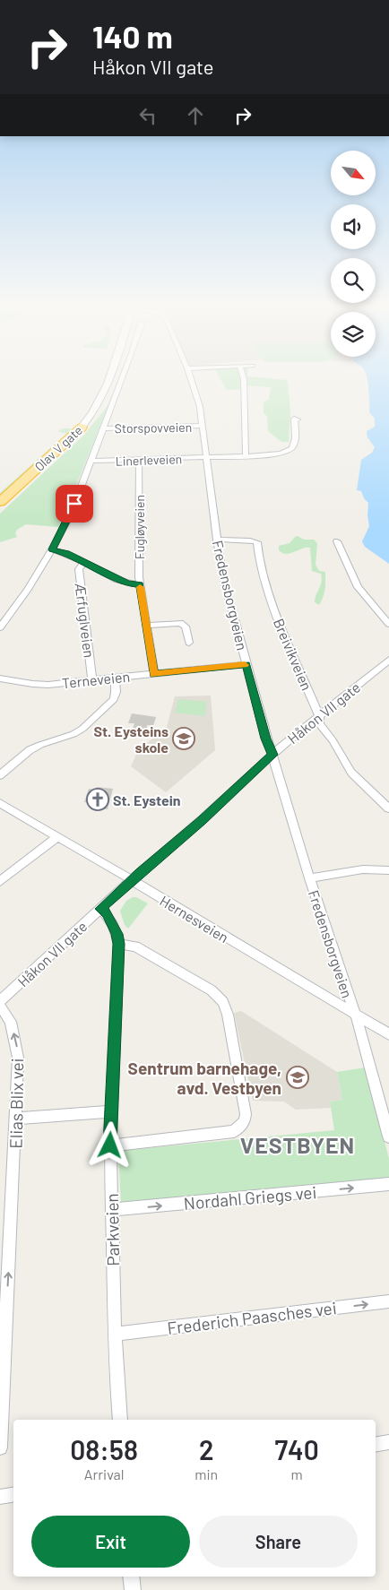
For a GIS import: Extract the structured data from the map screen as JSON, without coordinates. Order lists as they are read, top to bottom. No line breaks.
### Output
{"streets":{"highway":["Olav V gate"],"street":["Storspovveien","Linerleveien","Fugløyveien","Fredensborgveien","Ærfuglveien","Breivikveien","Terneveien","Håkon VII gate","Hernesveien","Elias Blix vei","Nordahl Griegs vei","Parkveien","Frederich Paasches vei"]},"crossings":[["Storspovveien","Fredensborgveien"],["Linerleveien","Fugløyveien"],["Linerleveien","Fredensborgveien"],["Fugløyveien","Terneveien"],["Fredensborgveien","Breivikveien"],["Fredensborgveien","Terneveien"],["Fredensborgveien","Håkon VII gate"],["Fredensborgveien","Hernesveien"],["Ærfuglveien","Terneveien"],["Breivikveien","Håkon VII gate"],["Håkon VII gate","Hernesveien"],["Håkon VII gate","Parkveien"],["Nordahl Griegs vei","Parkveien"],["Parkveien","Frederich Paasches vei"]],"one_way":["Elias Blix vei","Nordahl Griegs vei","Frederich Paasches vei"],"districts":["VESTBYEN"],"places":{"school or university":["St. Eysteins skole","Sentrum barnehage, avd. Vestbyen"],"church":["St. Eystein"]},"north":"bottom right","page":{"turn":["140 m","Håkon VII gate"],"eta":["08:58","Arrival","2","min","740","m"],"buttons":["Exit","Share"]}}
